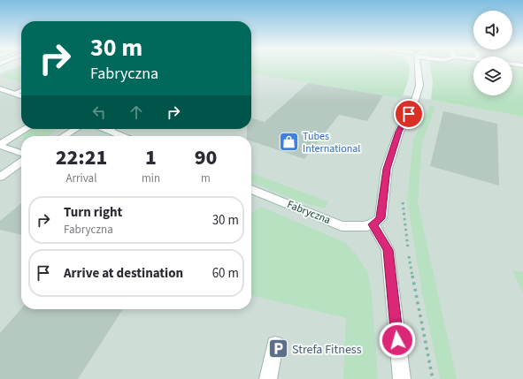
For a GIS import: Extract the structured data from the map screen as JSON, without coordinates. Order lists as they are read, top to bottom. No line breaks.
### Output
{"streets":{"main road":["Fabryczna"]},"places":{"shop":["Tubes International"],"parking":["Strefa Fitness"]},"page":{"turn":["30 m","Fabryczna"],"eta":["22:21","Arrival","1","min","90","m"],"list":[{"name":"Turn right","note":"Fabryczna","value":"30 m"},{"name":"Arrive at destination","value":"60 m"}]}}
